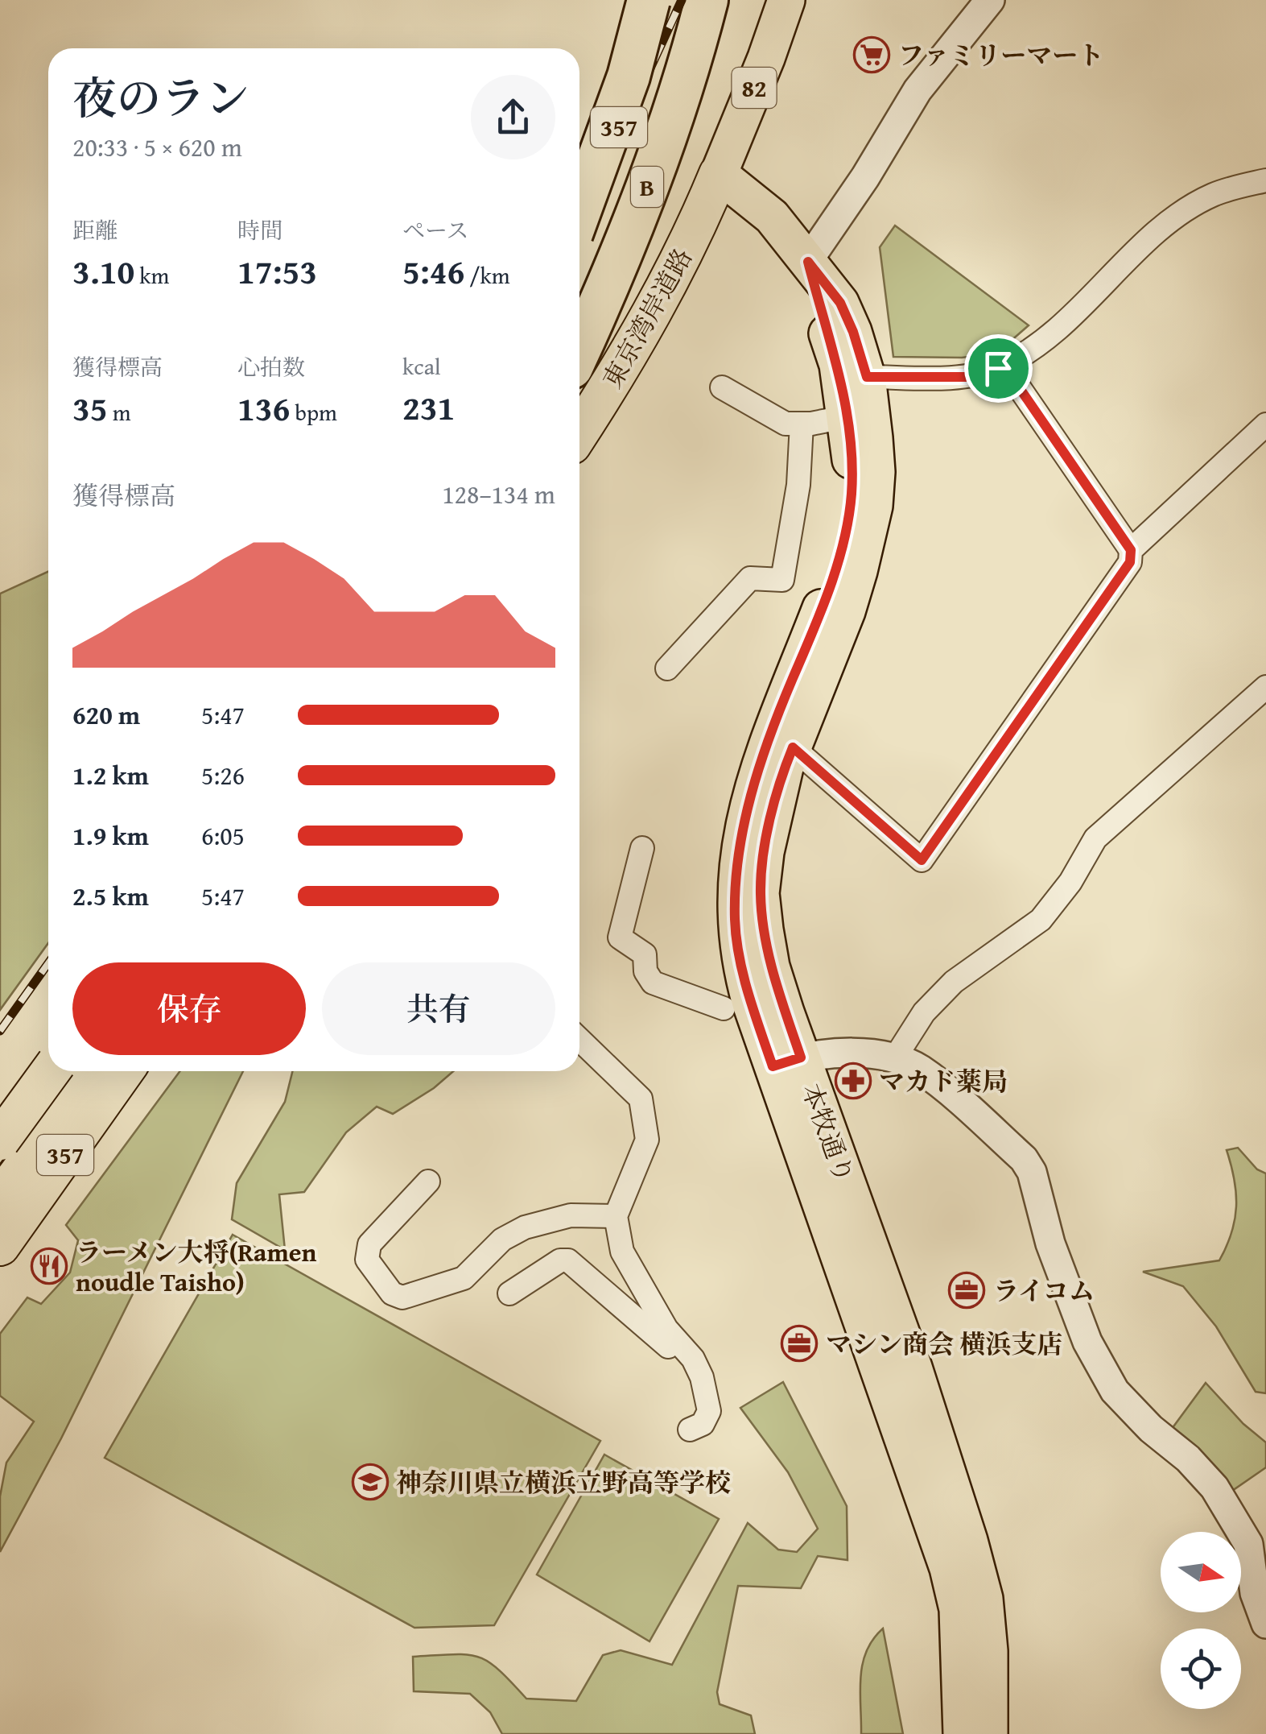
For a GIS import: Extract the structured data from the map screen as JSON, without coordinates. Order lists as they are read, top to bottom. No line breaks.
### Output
{"streets":{"highway":["357","B","東京湾岸道路"],"main road":["82","本牧通り"]},"crossings":[["82","東京湾岸道路"],["82","本牧通り"],["B","東京湾岸道路"],["東京湾岸道路","本牧通り"]],"places":{"supermarket":["ファミリーマート"],"pharmacy":["マカド薬局"],"restaurant":["ラーメン大将(Ramen noudle Taisho)"],"office":["ライコム","マシン商会 横浜支店"],"school or university":["神奈川県立横浜立野高等学校"]},"north":"right","page":{"heading":["夜のラン","20:33 · 5 × 620 m"],"stats":[["距離","3.10 km"],["時間","17:53"],["ペース","5:46 /km"],["獲得標高","35 m"],["心拍数","136 bpm"],["kcal","231"]],"chart":["獲得標高","128–134 m"],"list":[{"name":"620 m","note":"5:47"},{"name":"1.2 km","note":"5:26"},{"name":"1.9 km","note":"6:05"},{"name":"2.5 km","note":"5:47"}],"buttons":["保存","共有"]}}
